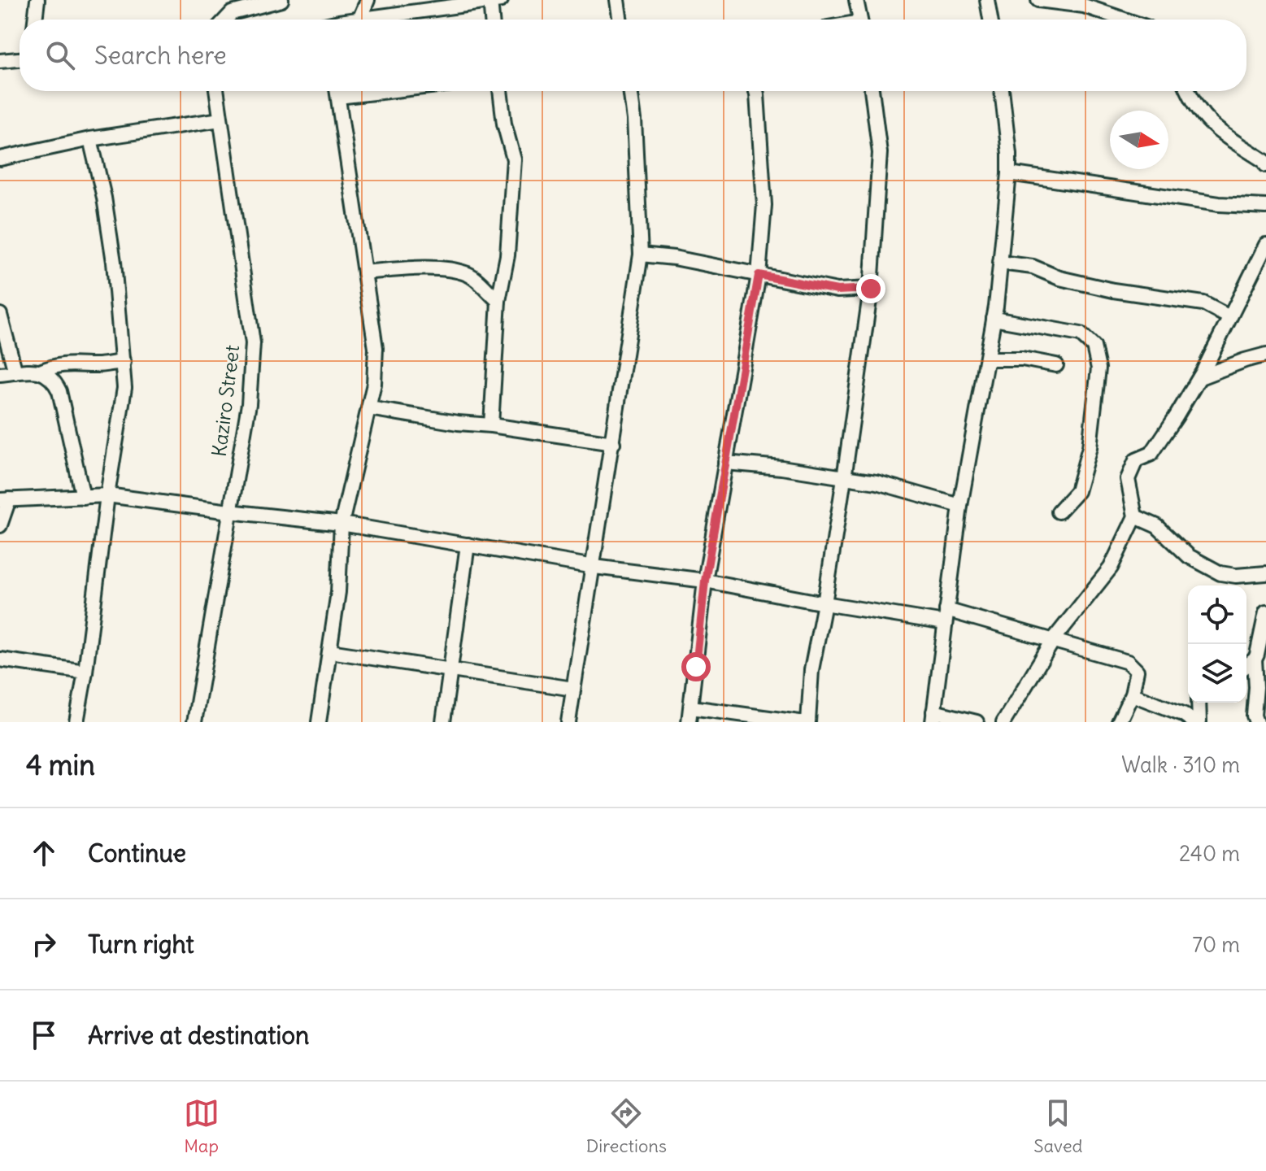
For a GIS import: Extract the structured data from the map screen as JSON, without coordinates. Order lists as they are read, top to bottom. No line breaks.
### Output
{"streets":{"street":["Kaziro Street"]},"north":"right","page":{"search":"Search here","heading":["4 min","Walk · 310 m"],"list":[["Continue","240 m"],["Turn right","70 m"],"Arrive at destination"],"nav":["Map","Directions","Saved"]}}
